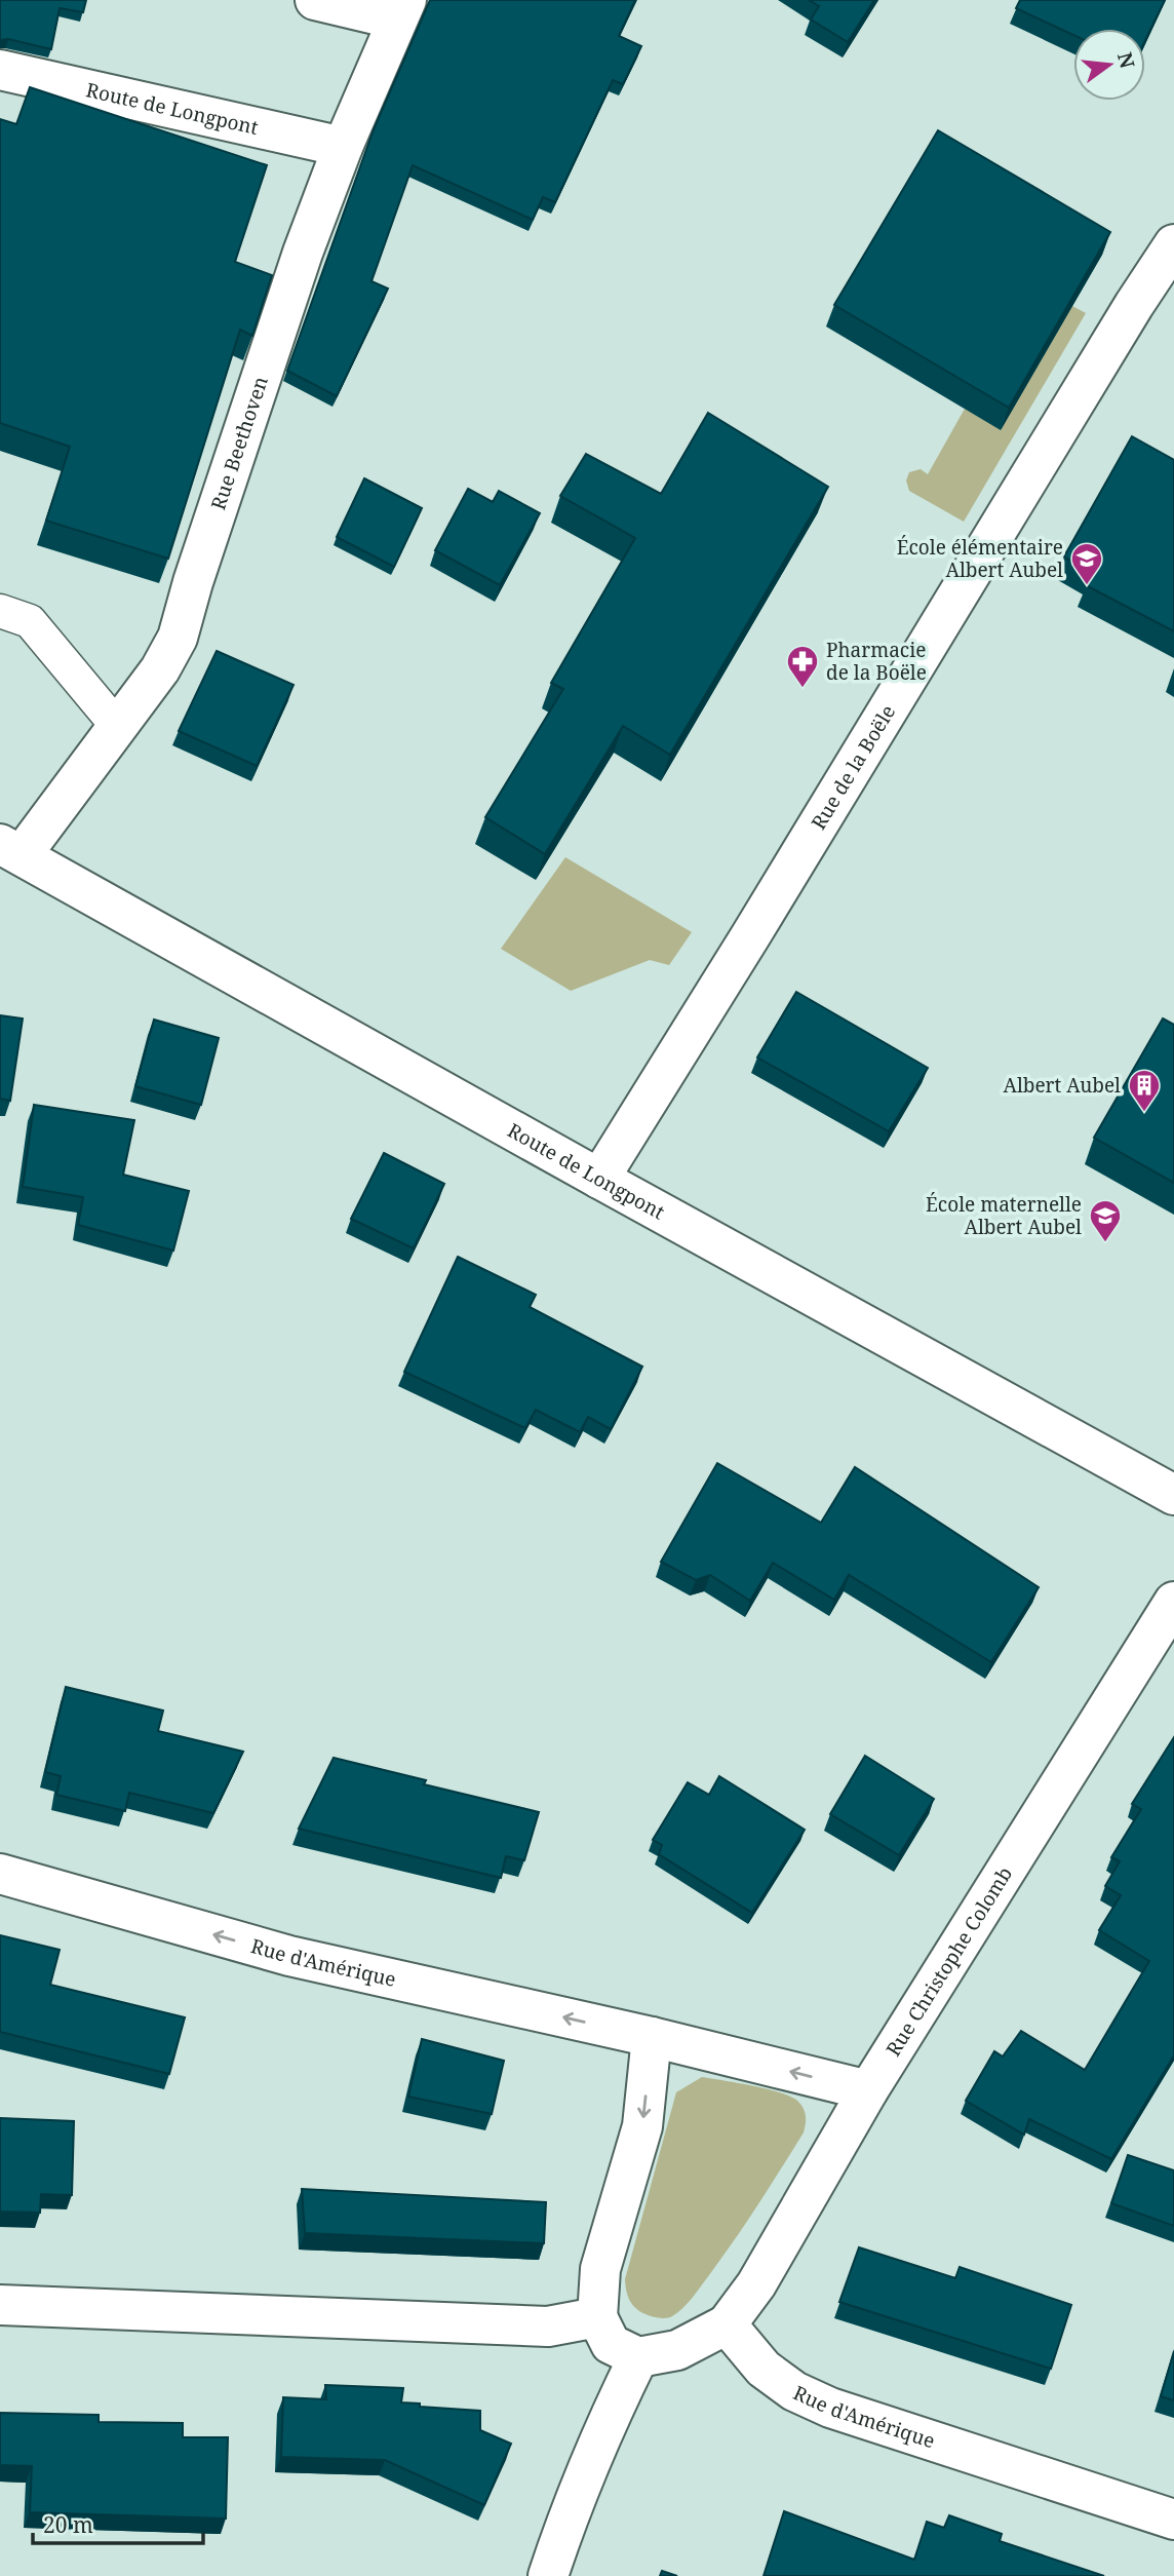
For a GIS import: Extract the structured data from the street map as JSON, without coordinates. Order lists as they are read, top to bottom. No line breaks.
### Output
{"streets":{"street":["Route de Longpont","Rue Beethoven","Rue de la Boële","Rue d'Amérique","Rue Christophe Colomb"]},"crossings":[["Route de Longpont","Rue Beethoven"],["Route de Longpont","Rue de la Boële"],["Rue d'Amérique","Rue Christophe Colomb"]],"places":{"school or university":["École élémentaire Albert Aubel","École maternelle Albert Aubel"],"pharmacy":["Pharmacie de la Boële"],"building":["Albert Aubel"]},"scale_bar":"20 m","north":"right"}
